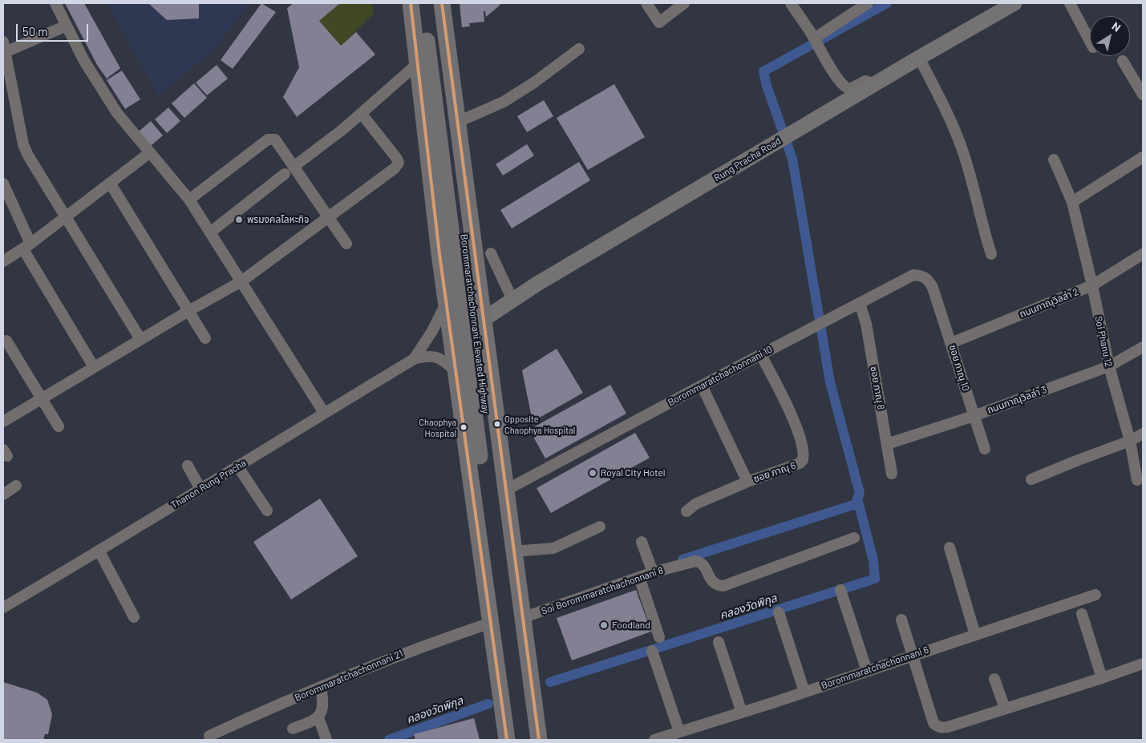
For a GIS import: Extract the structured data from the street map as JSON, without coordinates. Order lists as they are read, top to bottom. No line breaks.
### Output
{"streets":{"main road":["Borommaratchachonnani Elevated Highway"],"street":["Rung Pracha Road","ถนนภาณุวิลล่า 2","Soi Phanu 12","ซอย ภาณุ 10","Borommaratchachonnani 10","ซอย ภาณุ 8","ถนนภาณุวิลล่า 3","ซอย ภาณุ 6","Thanon Rung Pracha","Soi Borommaratchachonnani 8","Borommaratchachonnani 6","Borommaratchachonnani 21"]},"crossings":[["ถนนภาณุวิลล่า 2","Soi Phanu 12"],["ถนนภาณุวิลล่า 2","ซอย ภาณุ 10"],["Soi Phanu 12","ถนนภาณุวิลล่า 3"],["ซอย ภาณุ 10","Borommaratchachonnani 10"],["ซอย ภาณุ 10","ถนนภาณุวิลล่า 3"],["Borommaratchachonnani 10","ซอย ภาณุ 8"],["Borommaratchachonnani 10","ซอย ภาณุ 6"],["ซอย ภาณุ 8","ถนนภาณุวิลล่า 3"]],"water":["คลองวัดพิกุล"],"places":["พรมงคลโลหะกิจ","Opposite Chaophya Hospital","Chaophya Hospital","Royal City Hotel","Foodland"],"scale_bar":"50 m","north":"top right"}
